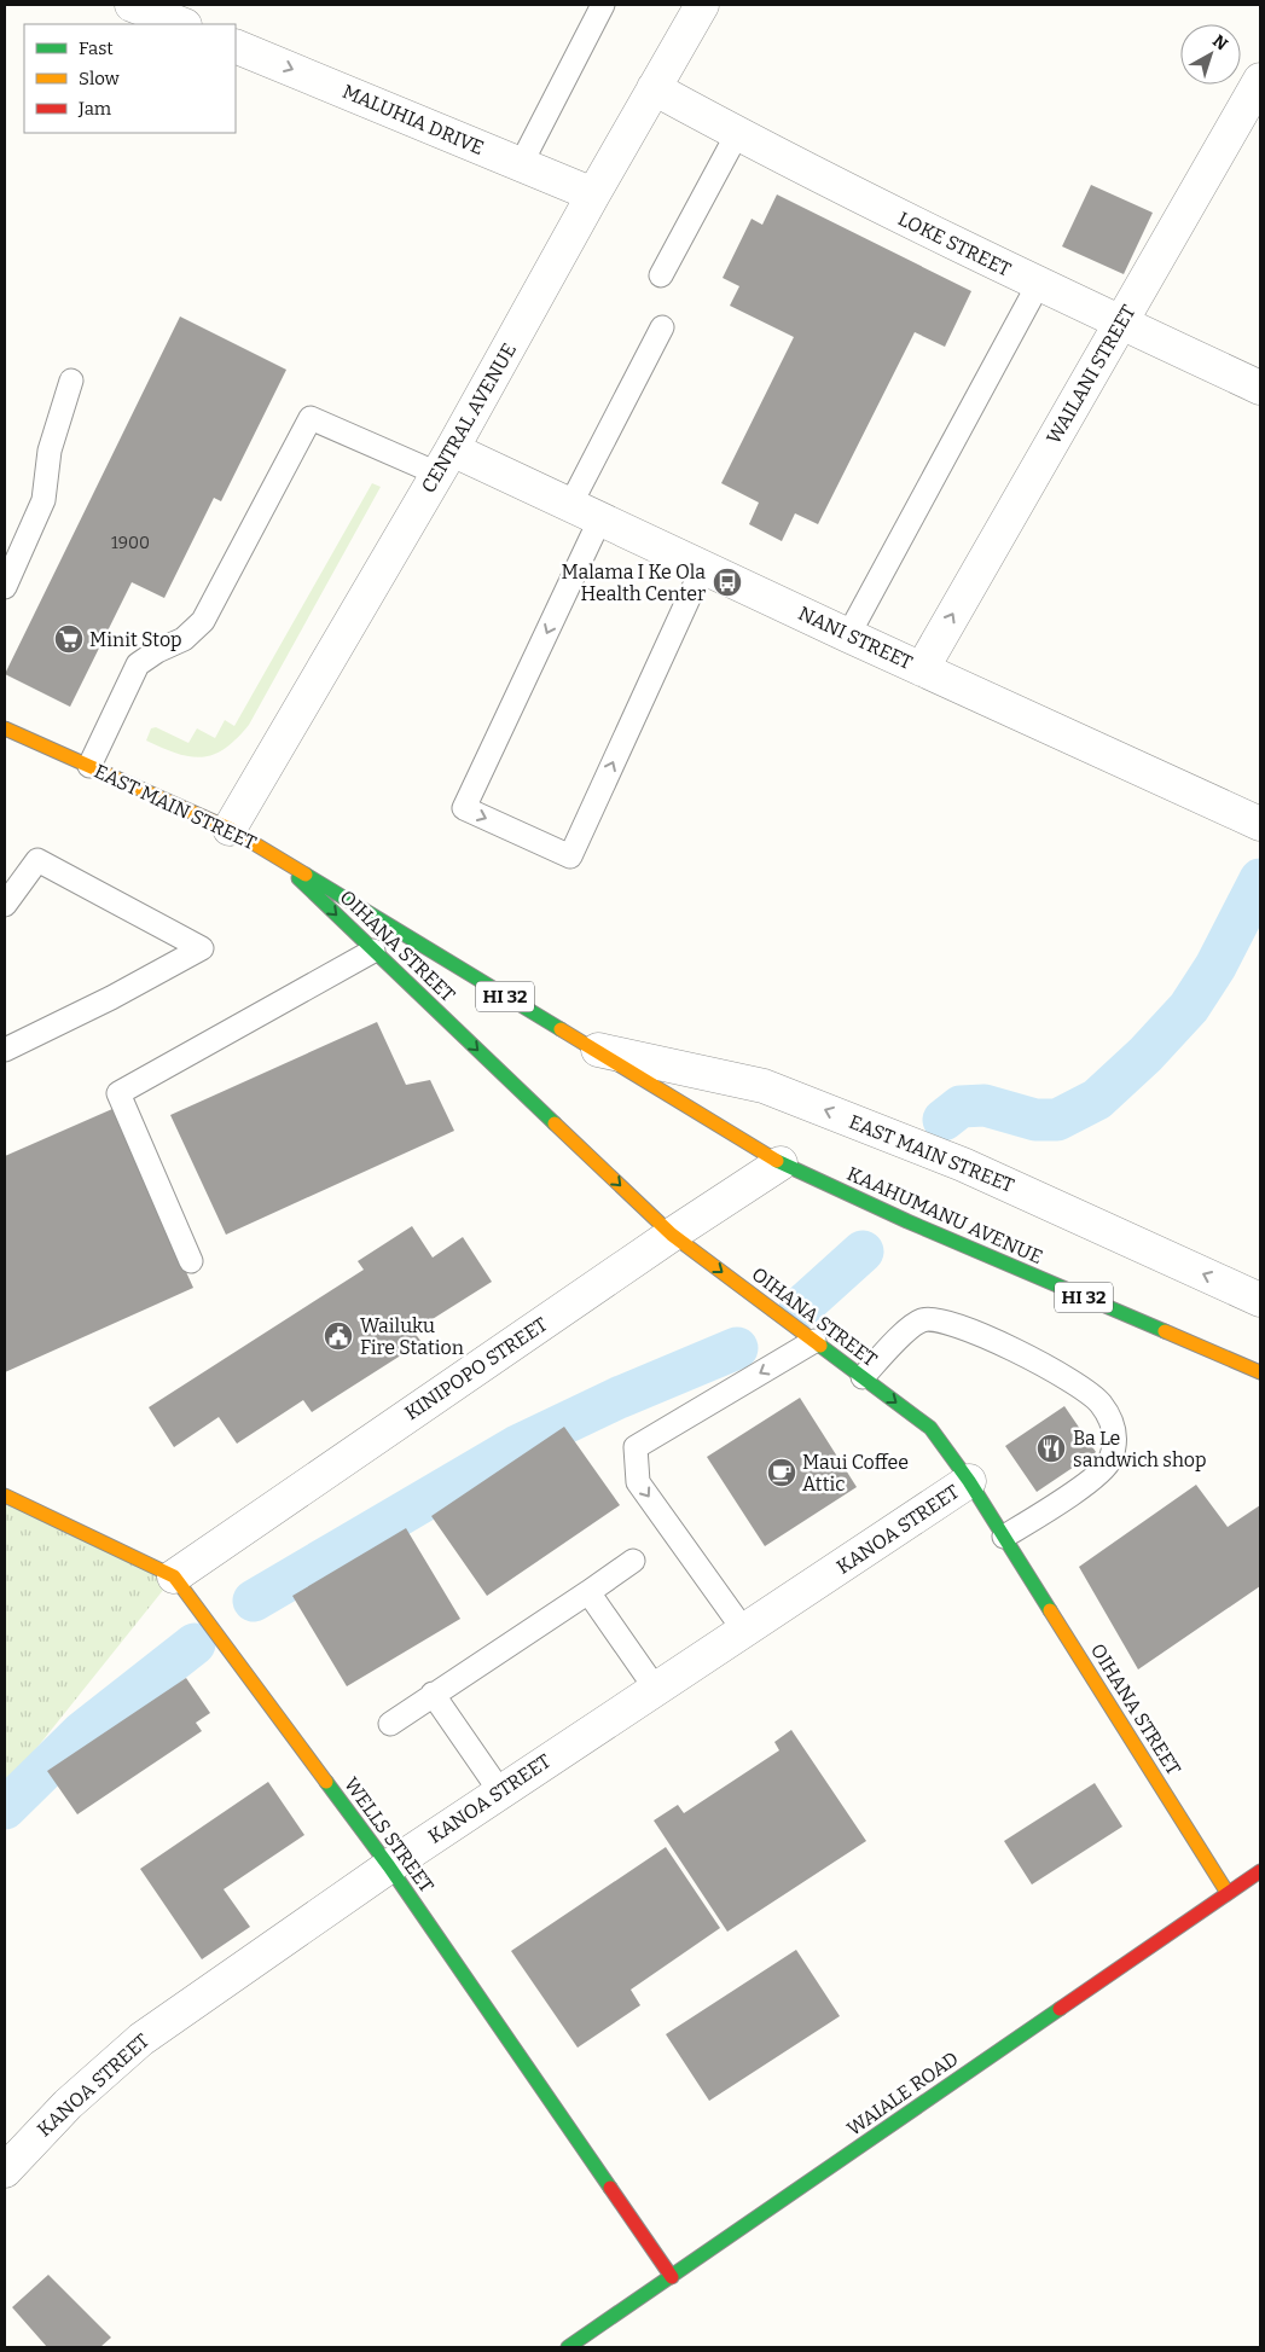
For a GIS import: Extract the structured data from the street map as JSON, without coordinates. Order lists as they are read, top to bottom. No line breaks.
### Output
{"streets":{"street":["MALUHIA DRIVE","LOKE STREET","WAILANI STREET","CENTRAL AVENUE","NANI STREET","EAST MAIN STREET","OIHANA STREET","HI 32","KAAHUMANU AVENUE","KINIPOPO STREET","KANOA STREET","WELLS STREET","WAIALE ROAD"]},"crossings":[["MALUHIA DRIVE","CENTRAL AVENUE"],["LOKE STREET","WAILANI STREET"],["LOKE STREET","CENTRAL AVENUE"],["WAILANI STREET","NANI STREET"],["CENTRAL AVENUE","NANI STREET"],["CENTRAL AVENUE","EAST MAIN STREET"],["EAST MAIN STREET","OIHANA STREET"],["EAST MAIN STREET","KAAHUMANU AVENUE"],["EAST MAIN STREET","KINIPOPO STREET"],["OIHANA STREET","KINIPOPO STREET"],["OIHANA STREET","KANOA STREET"],["OIHANA STREET","WAIALE ROAD"],["KAAHUMANU AVENUE","KINIPOPO STREET"],["KINIPOPO STREET","WELLS STREET"],["KANOA STREET","WELLS STREET"],["WELLS STREET","WAIALE ROAD"]],"one_way":["MALUHIA DRIVE","WAILANI STREET","OIHANA STREET"],"places":{"bus stop":["Malama I Ke Ola Health Center"],"supermarket":["Minit Stop"],"public building":["Wailuku Fire Station"],"restaurant":["Ba Le sandwich shop"],"cafe":["Maui Coffee Attic"]},"house_numbers":["1900"],"legend":["Fast","Slow","Jam"],"north":"top right"}
